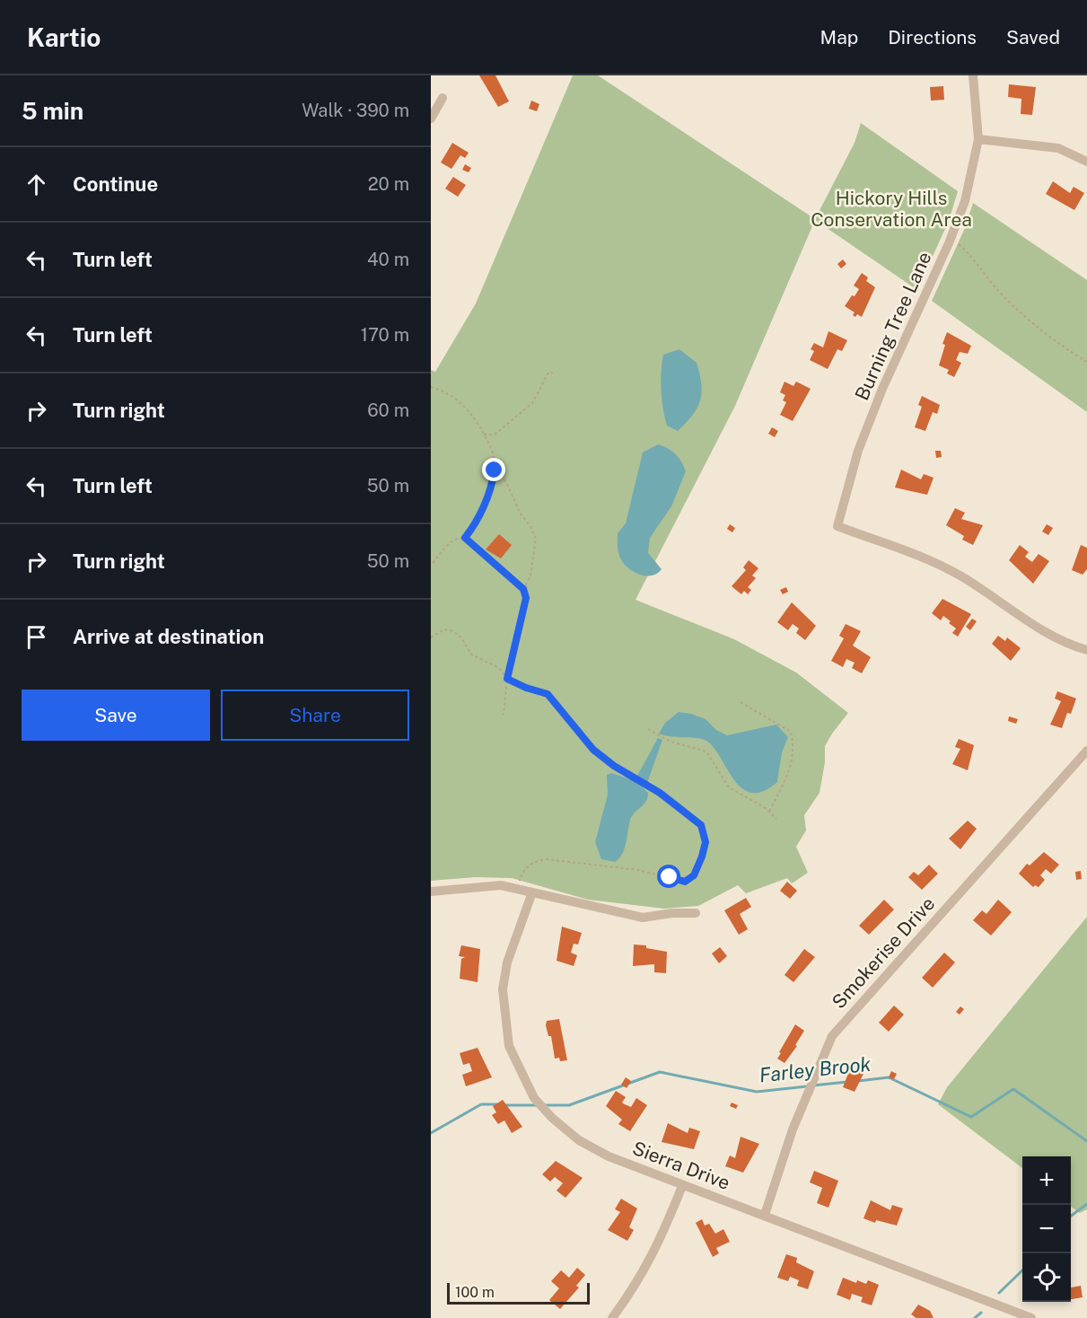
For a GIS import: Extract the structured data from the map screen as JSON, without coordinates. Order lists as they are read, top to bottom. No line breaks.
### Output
{"streets":{"street":["Burning Tree Lane","Smokerise Drive","Sierra Drive"]},"crossings":[["Smokerise Drive","Sierra Drive"]],"water":["Farley Brook"],"parks":["Hickory Hills Conservation Area"],"scale_bar":"100 m","page":{"header":"Kartio","nav":["Map","Directions","Saved"],"heading":["5 min","Walk · 390 m"],"list":[["Continue","20 m"],["Turn left","40 m"],["Turn left","170 m"],["Turn right","60 m"],["Turn left","50 m"],["Turn right","50 m"],"Arrive at destination"],"buttons":["Save","Share"],"map_buttons":["+","−"],"scale":"100 m"}}
